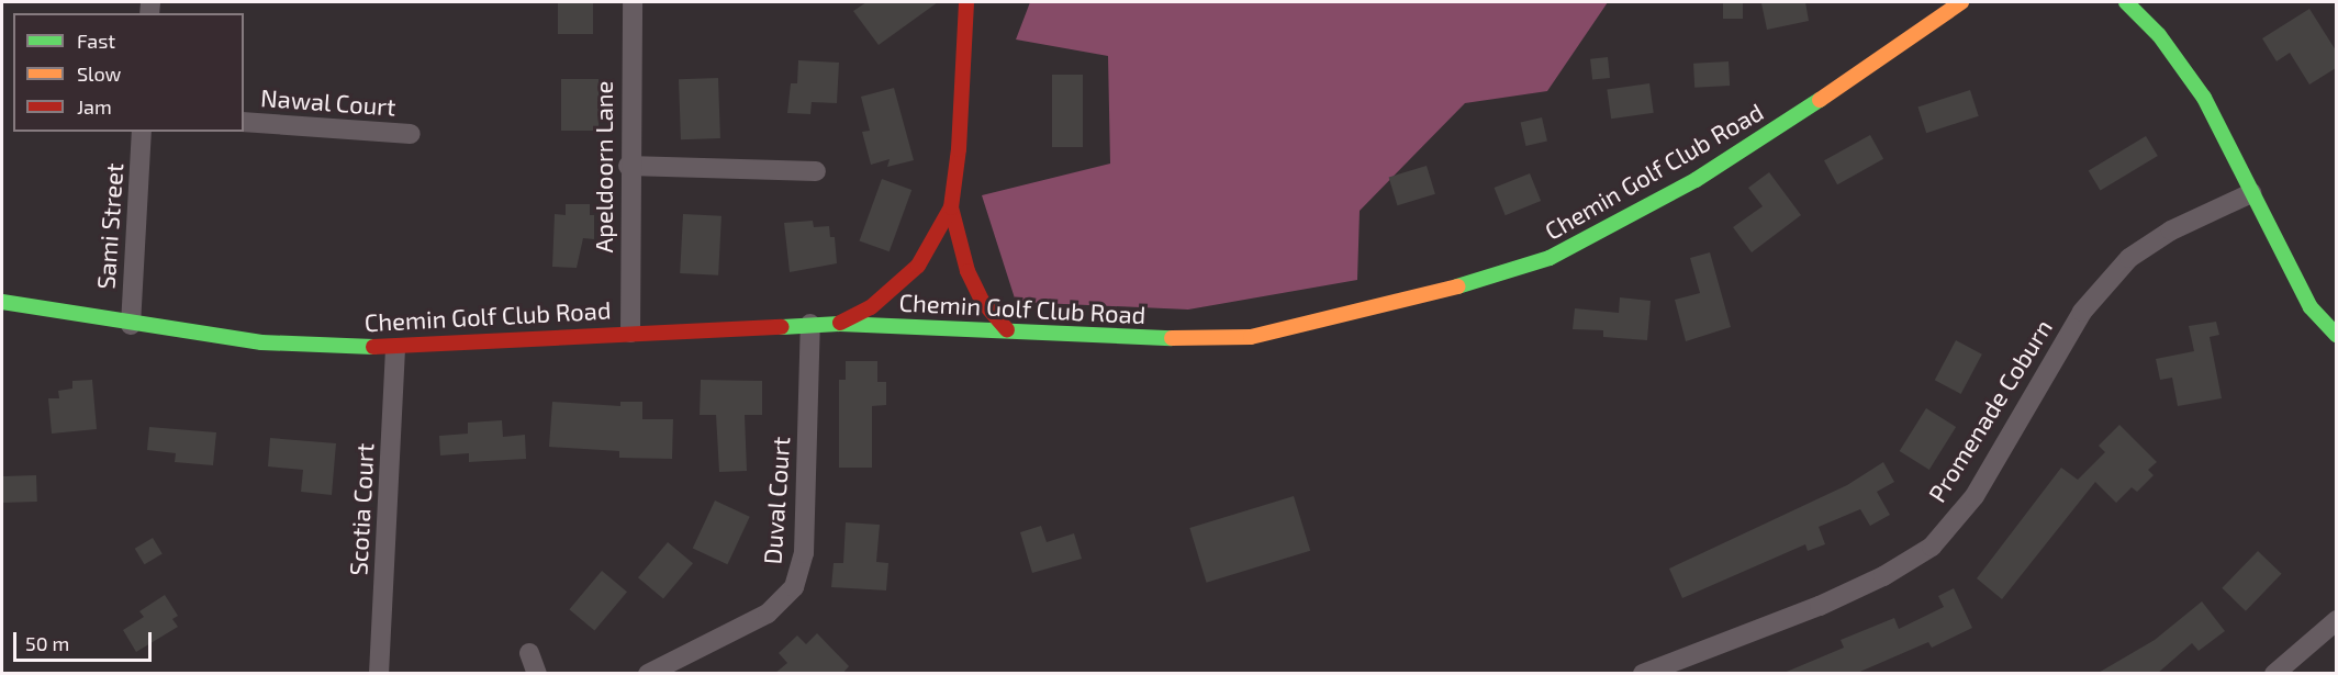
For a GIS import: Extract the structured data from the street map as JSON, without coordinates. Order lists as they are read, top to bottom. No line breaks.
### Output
{"streets":{"street":["Nawal Court","Apeldoorn Lane","Chemin Golf Club Road","Sami Street","Promenade Coburn","Duval Court","Scotia Court"]},"crossings":[["Apeldoorn Lane","Chemin Golf Club Road"],["Chemin Golf Club Road","Sami Street"],["Chemin Golf Club Road","Duval Court"],["Chemin Golf Club Road","Scotia Court"]],"legend":["Fast","Slow","Jam"],"scale_bar":"50 m"}
